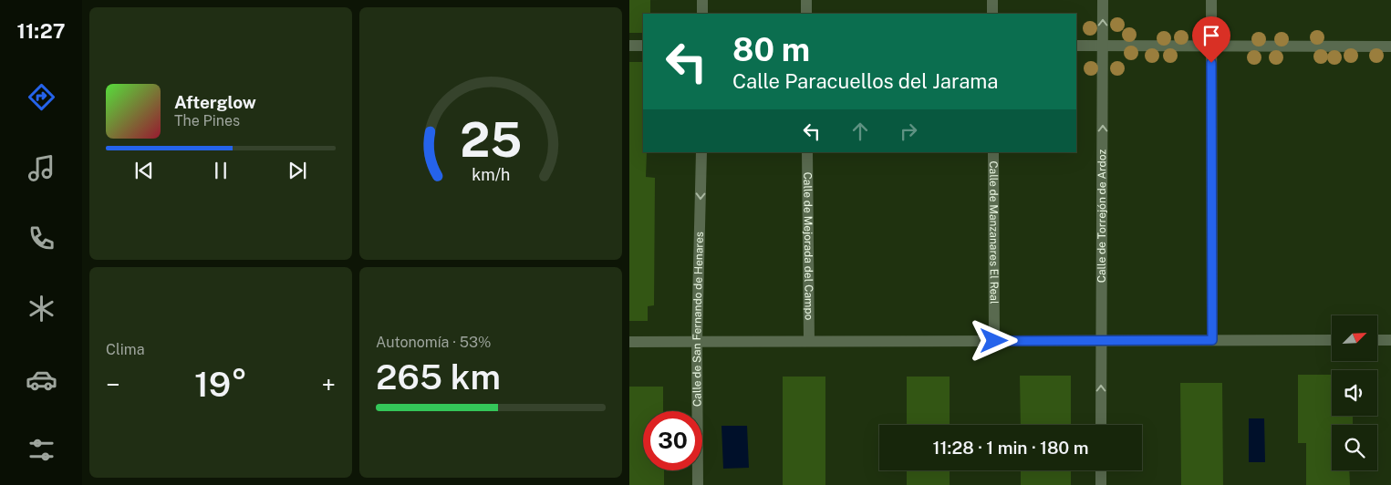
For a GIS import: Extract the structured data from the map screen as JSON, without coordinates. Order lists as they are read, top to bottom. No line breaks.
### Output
{"streets":{"street":["Calle de Torrejón de Ardoz","Calle de Manzanares El Real","Calle de Mejorada del Campo","Calle de San Fernando de Henares"]},"one_way":["Calle de Torrejón de Ardoz","Calle de San Fernando de Henares"],"north":"top right","page":{"tabs":"11:27","turn":["80 m","Calle Paracuellos del Jarama"],"song":["Afterglow","The Pines"],"tile":["Clima",["Autonomía · 53%","265 km"]],"heat":["−","19°","+"],"limit":"30","trip":"11:28 · 1 min · 180 m","gauge":["25","km/h"]}}
